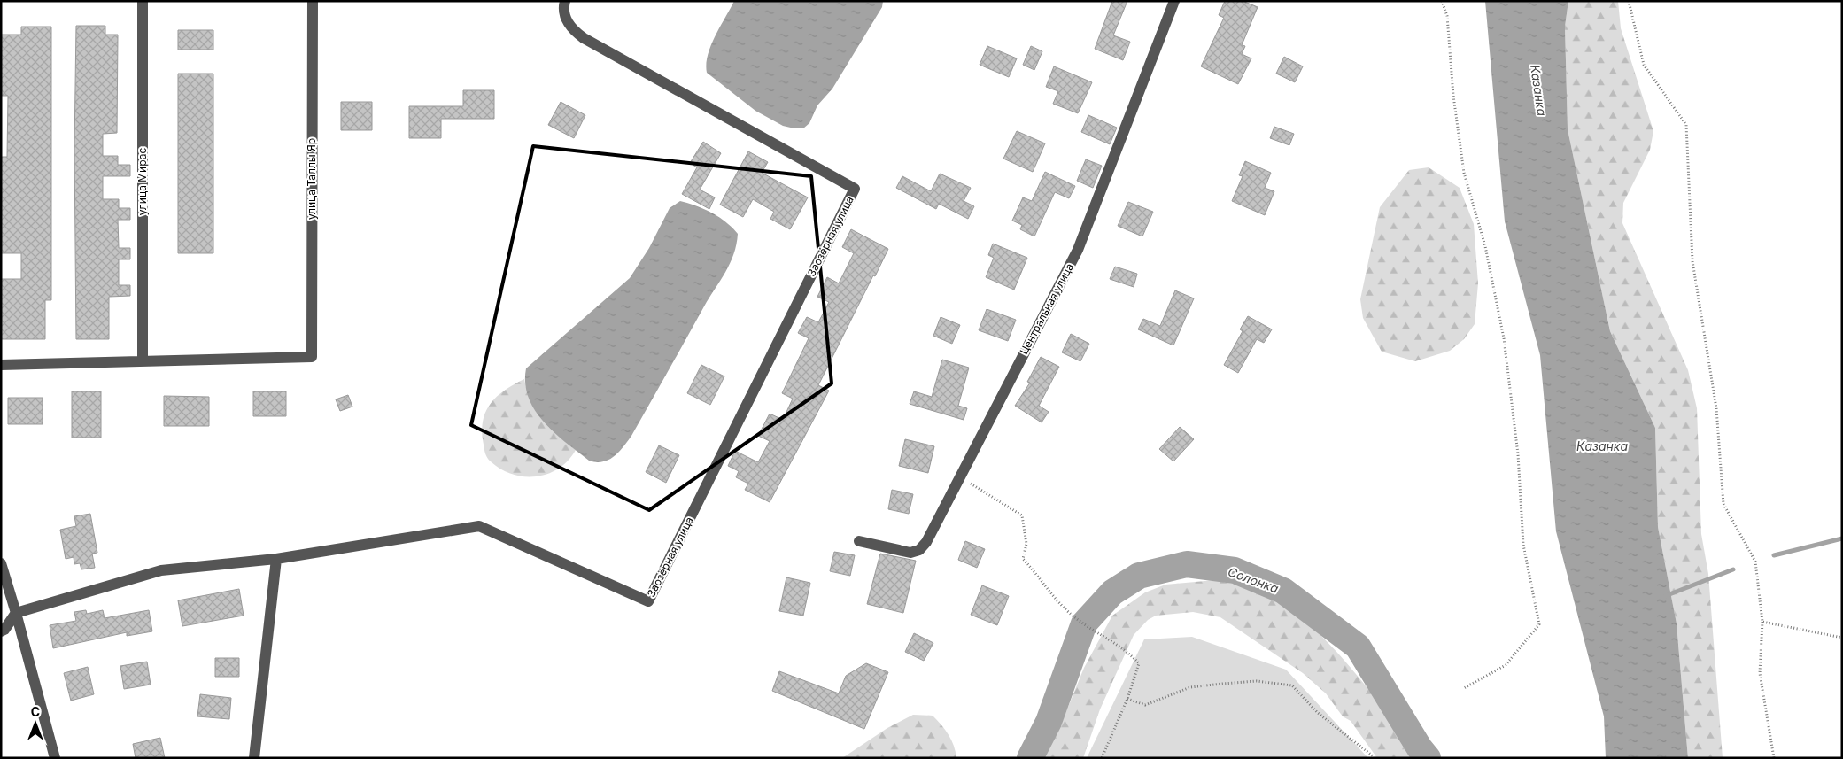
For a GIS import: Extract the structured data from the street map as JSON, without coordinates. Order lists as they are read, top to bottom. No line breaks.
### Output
{"streets":{"street":["улица Таллы Яр","улица Мирас","Заозёрная улица","Центральная улица"]},"crossings":[["улица Таллы Яр","улица Мирас"]],"water":["Казанка","Солонка"],"north":"top"}
